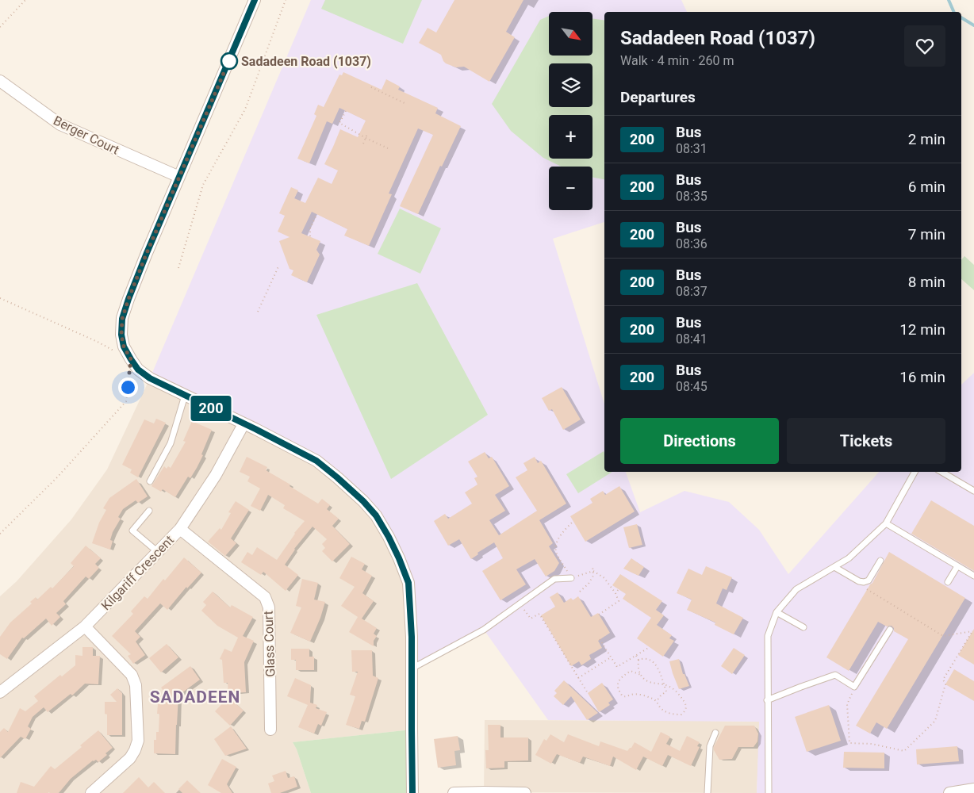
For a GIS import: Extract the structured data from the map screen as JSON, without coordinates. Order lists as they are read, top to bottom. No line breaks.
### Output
{"streets":{"street":["Berger Court","Kilgariff Crescent","Glass Court"]},"crossings":[["Kilgariff Crescent","Glass Court"]],"districts":["SADADEEN"],"places":["Sadadeen Road (1037)"],"lines":["bus line 200"],"north":"bottom right","page":{"on_map":"200","map_buttons":["+","−"],"heading":[["Sadadeen Road (1037)","Walk · 4 min · 260 m"],"Departures"],"list":[{"mark":"200","name":"Bus","note":"08:31","value":"2 min"},{"mark":"200","name":"Bus","note":"08:35","value":"6 min"},{"mark":"200","name":"Bus","note":"08:36","value":"7 min"},{"mark":"200","name":"Bus","note":"08:37","value":"8 min"},{"mark":"200","name":"Bus","note":"08:41","value":"12 min"},{"mark":"200","name":"Bus","note":"08:45","value":"16 min"}],"buttons":["Directions","Tickets"]}}
